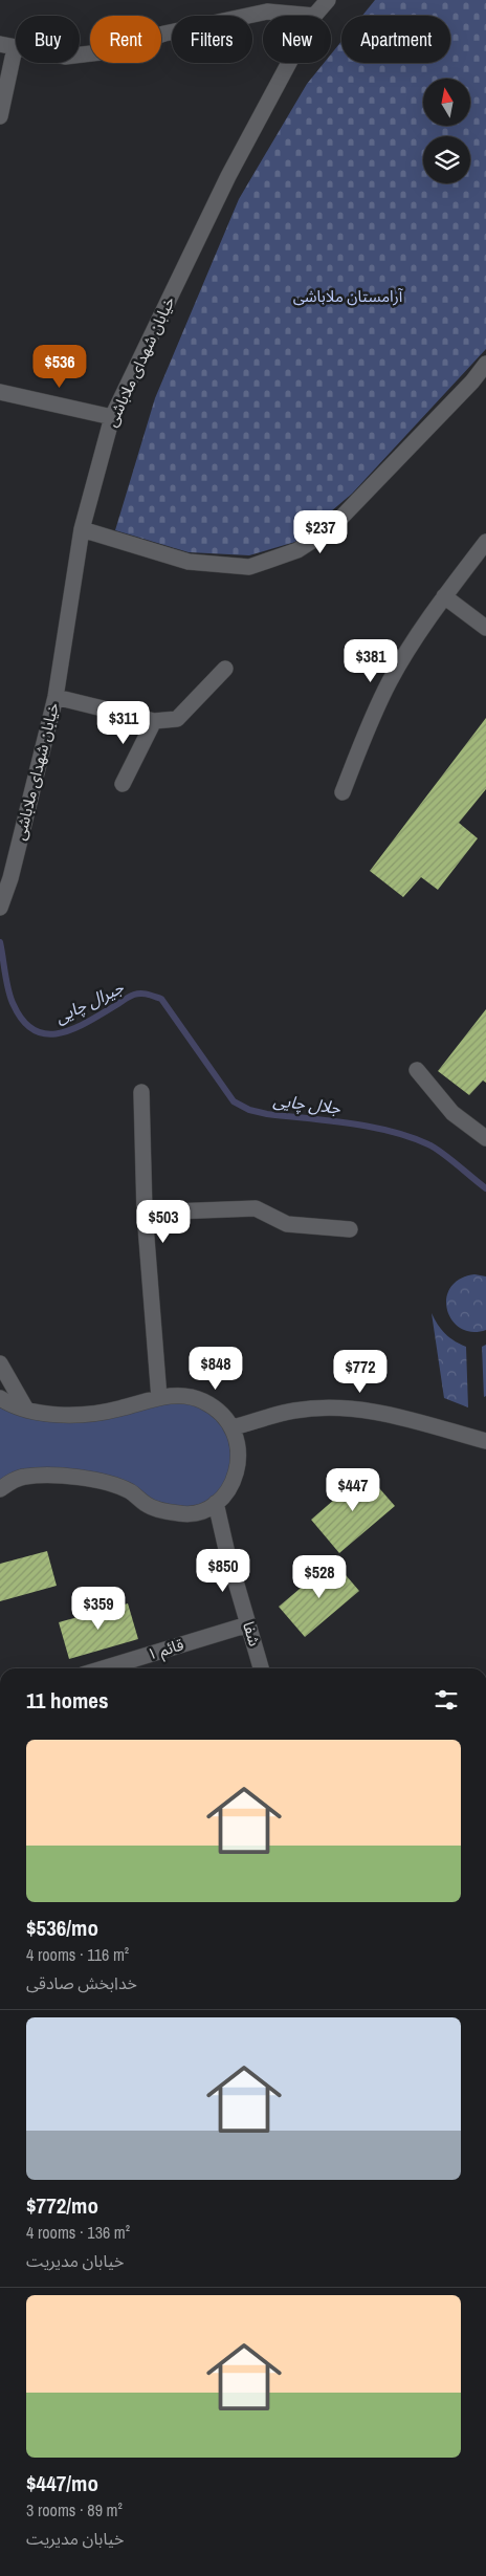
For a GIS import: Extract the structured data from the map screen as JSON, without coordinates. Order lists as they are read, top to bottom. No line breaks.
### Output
{"streets":{"street":["خیابان شهدای ملاباشی","شفا","قائم ۱"]},"crossings":[["شفا","قائم ۱"]],"water":["جیرال چایی","جلال چایی"],"parks":["آرامستان ملاباشی"],"north":"top","page":{"chip":["Buy","Rent","Filters","New","Apartment"],"price":["$536","$237","$381","$311","$503","$848","$772","$447","$850","$528","$359"],"heading":"11 homes","list":[{"name":"$536/mo","note":"4 rooms · 116 m² · خدابخش صادقی"},{"name":"$772/mo","note":"4 rooms · 136 m² · خیابان مدیریت"},{"name":"$447/mo","note":"3 rooms · 89 m² · خیابان مدیریت"}]}}
